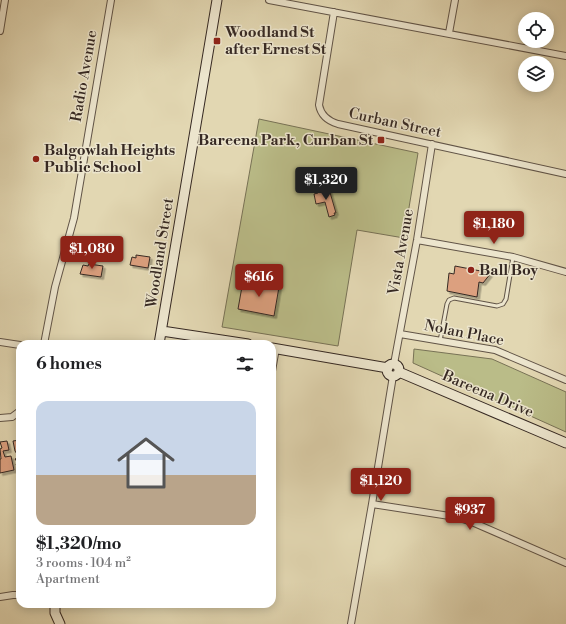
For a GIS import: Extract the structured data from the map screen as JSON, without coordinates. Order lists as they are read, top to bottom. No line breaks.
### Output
{"streets":{"street":["Radio Avenue","Curban Street","Vista Avenue","Woodland Street","Nolan Place","Bareena Drive"]},"crossings":[["Curban Street","Vista Avenue"],["Vista Avenue","Nolan Place"],["Vista Avenue","Bareena Drive"]],"places":{"transit":["Woodland St after Ernest St","Bareena Park, Curban St"],"other":["Balgowlah Heights Public School","Ball Boy"]},"page":{"price":["$1,320","$1,180","$1,080","$616","$1,120","$937"],"heading":"6 homes","list":[{"name":"$1,320/mo","note":"3 rooms · 104 m² · Apartment"}]}}
